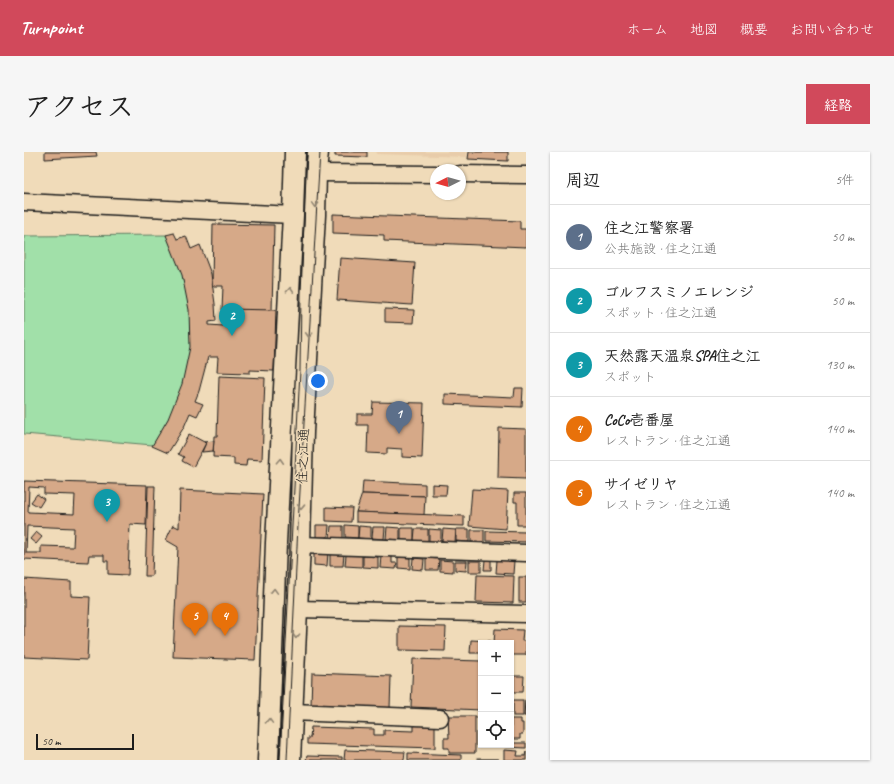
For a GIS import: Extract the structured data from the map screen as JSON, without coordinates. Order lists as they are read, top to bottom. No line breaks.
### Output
{"streets":{"main road":["住之江通"]},"scale_bar":"50 m","north":"left","page":{"header":"Turnpoint","nav":["ホーム","地図","概要","お問い合わせ"],"title":"アクセス","buttons":"経路","heading":["周辺","5件"],"list":[{"mark":"1","name":"住之江警察署","note":"公共施設 · 住之江通","value":"50 m"},{"mark":"2","name":"ゴルフスミノエレンジ","note":"スポット · 住之江通","value":"50 m"},{"mark":"3","name":"天然露天溫泉SPA住之江","note":"スポット","value":"130 m"},{"mark":"4","name":"CoCo壱番屋","note":"レストラン · 住之江通","value":"140 m"},{"mark":"5","name":"サイゼリヤ","note":"レストラン · 住之江通","value":"140 m"}],"pins":["2","1","3","4","5"],"map_buttons":["+","−"],"scale":"50 m"}}
